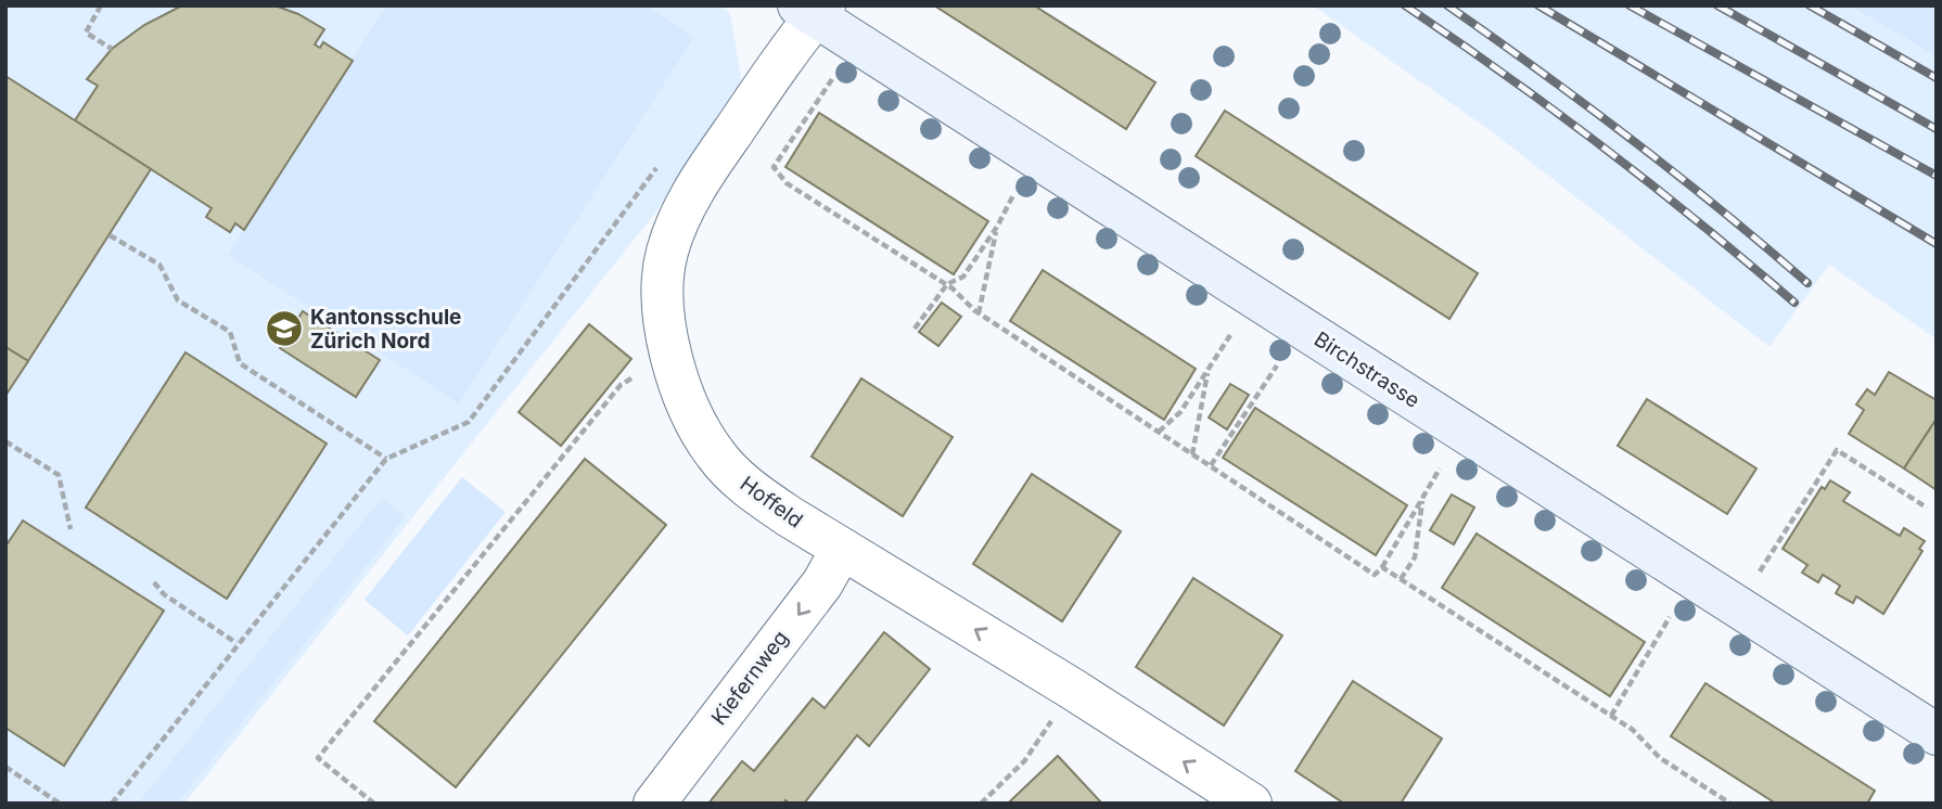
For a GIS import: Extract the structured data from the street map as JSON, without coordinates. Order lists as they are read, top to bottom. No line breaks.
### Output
{"streets":{"main road":["Birchstrasse"],"street":["Hoffeld","Kiefernweg"]},"crossings":[["Birchstrasse","Hoffeld"],["Hoffeld","Kiefernweg"]],"one_way":["Hoffeld","Kiefernweg"],"places":{"school or university":["Kantonsschule Zürich Nord"]}}
